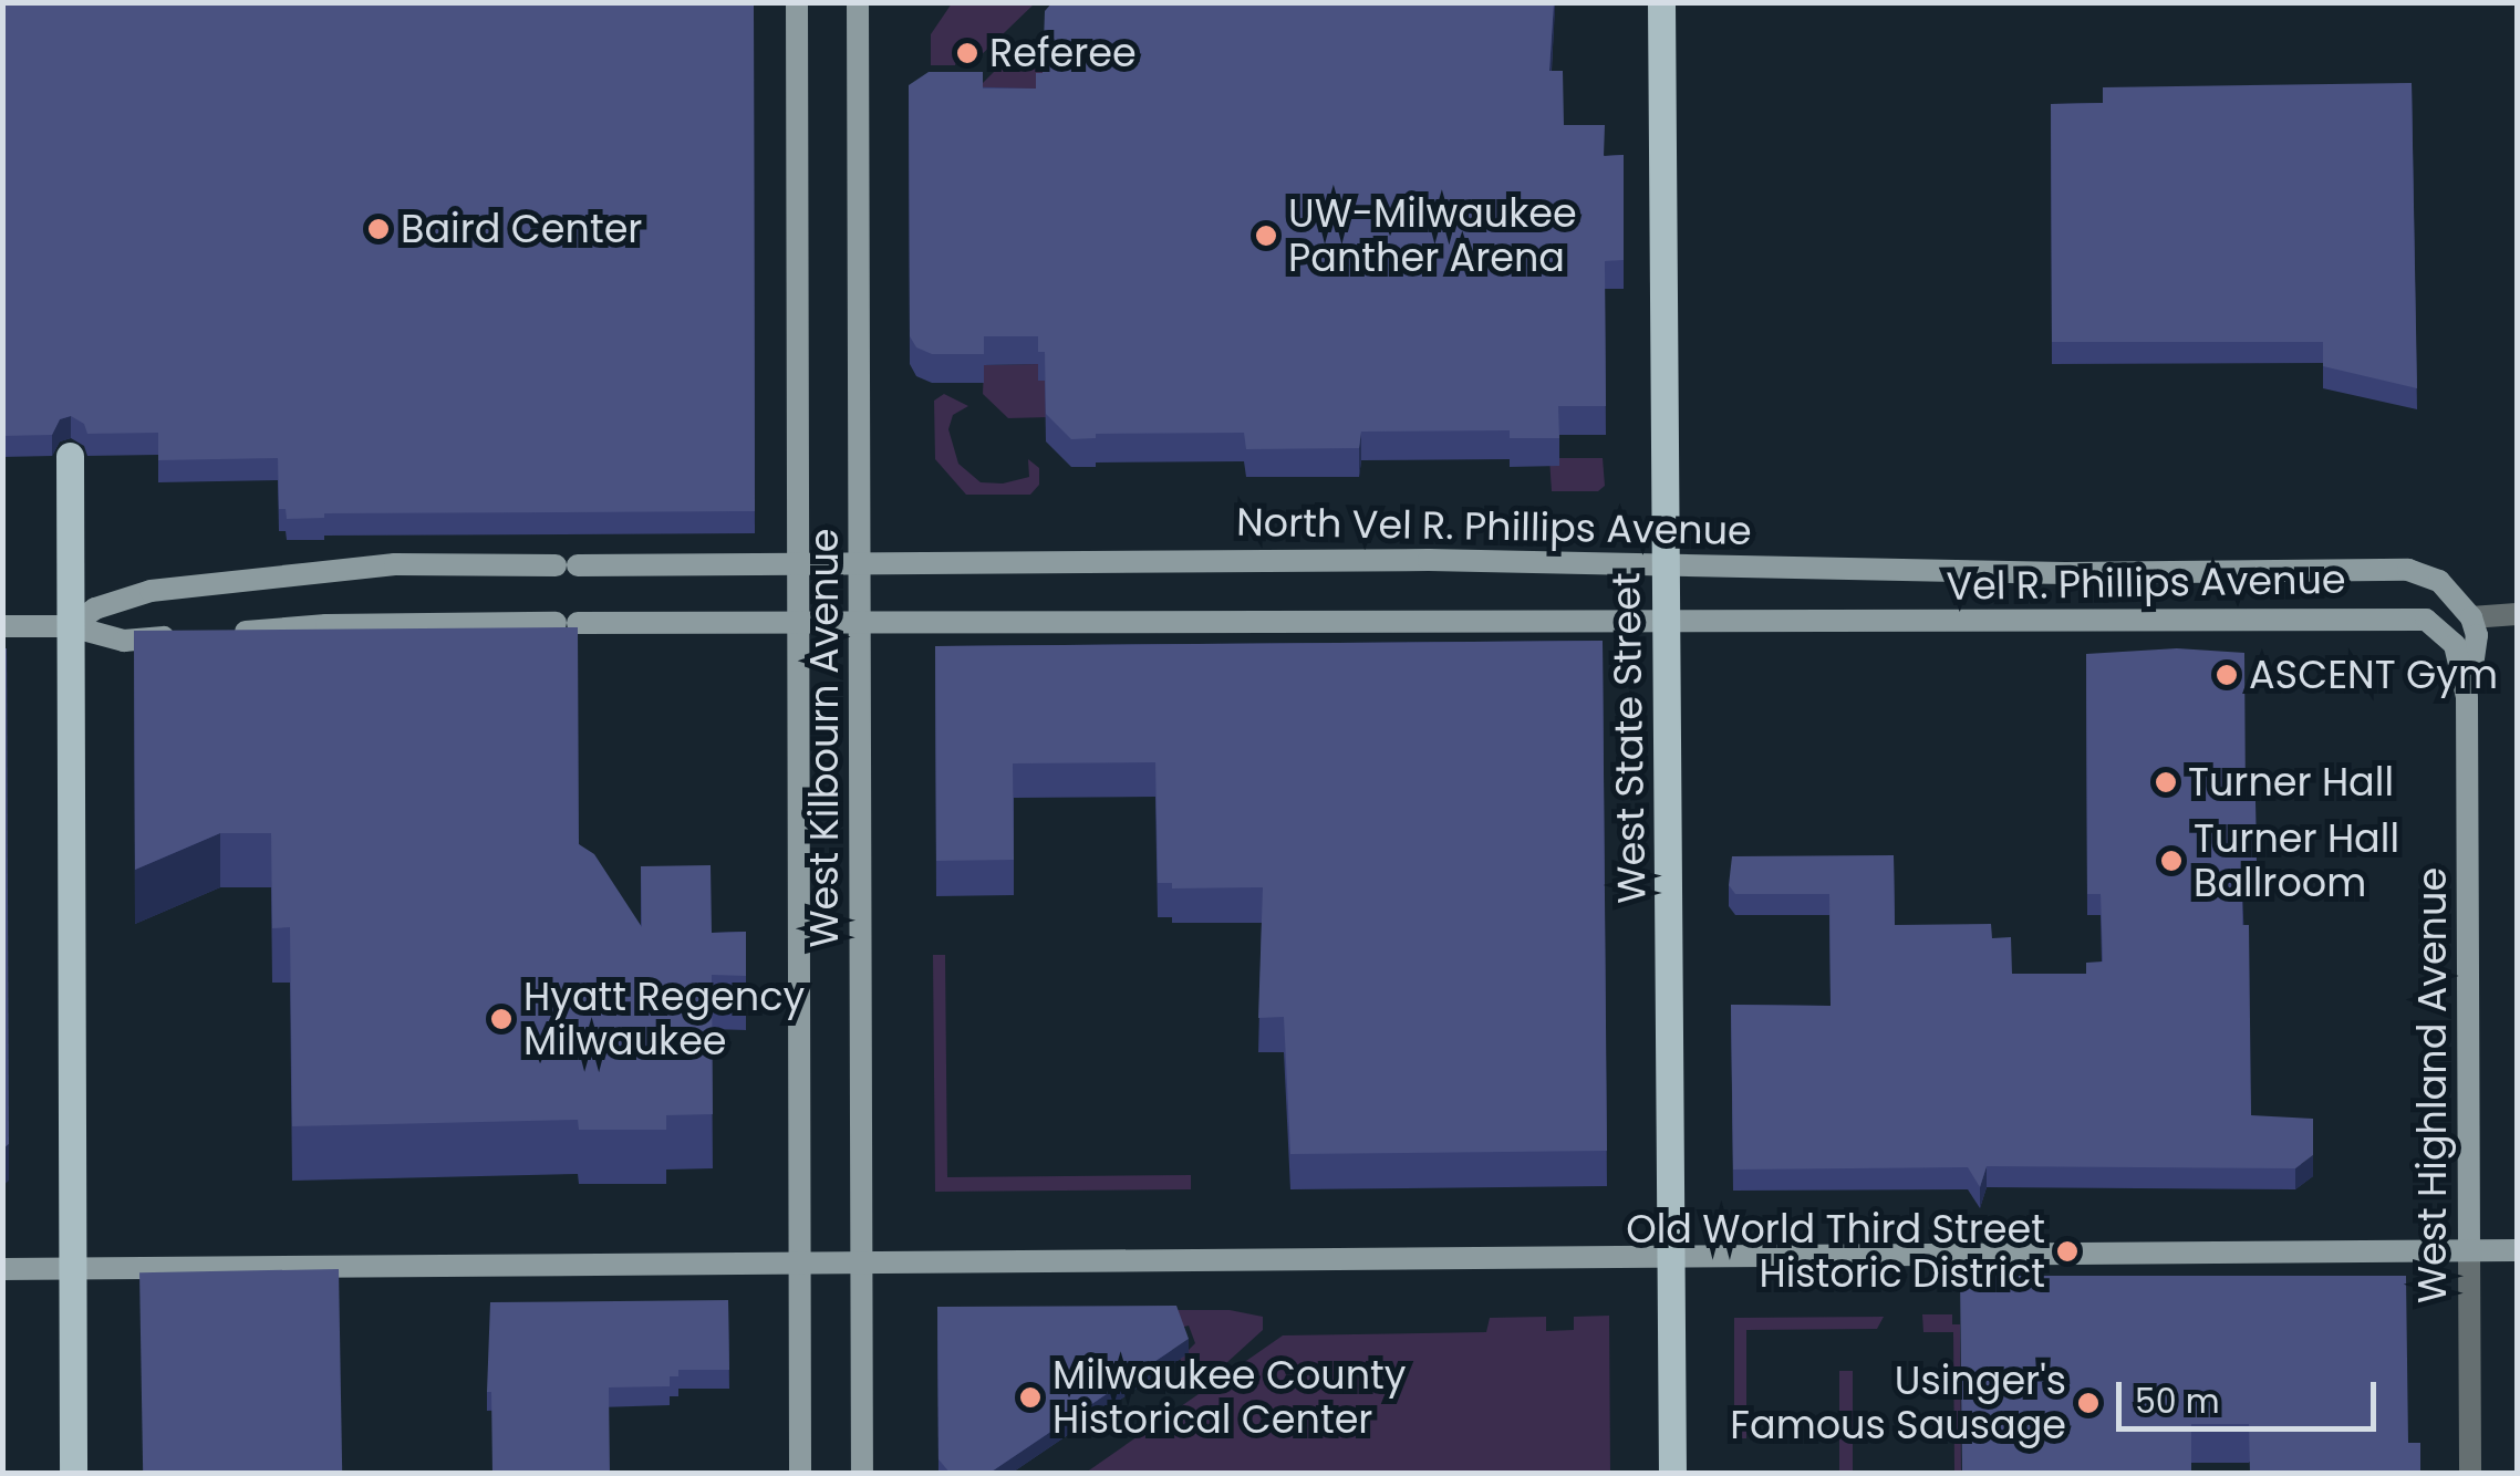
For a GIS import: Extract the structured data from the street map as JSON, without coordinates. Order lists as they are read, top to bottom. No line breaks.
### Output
{"streets":{"main road":["West State Street"],"street":["North Vel R. Phillips Avenue","Vel R. Phillips Avenue","West Kilbourn Avenue","West Highland Avenue"]},"crossings":[["North Vel R. Phillips Avenue","West Kilbourn Avenue"],["North Vel R. Phillips Avenue","West State Street"],["North Vel R. Phillips Avenue","West Highland Avenue"],["Vel R. Phillips Avenue","West State Street"],["Vel R. Phillips Avenue","West Highland Avenue"]],"places":["Referee","Baird Center","UW-Milwaukee Panther Arena","ASCENT Gym","Turner Hall","Turner Hall Ballroom","Hyatt Regency Milwaukee","Old World Third Street Historic District","Milwaukee County Historical Center","Usinger's Famous Sausage"],"scale_bar":"50 m"}
